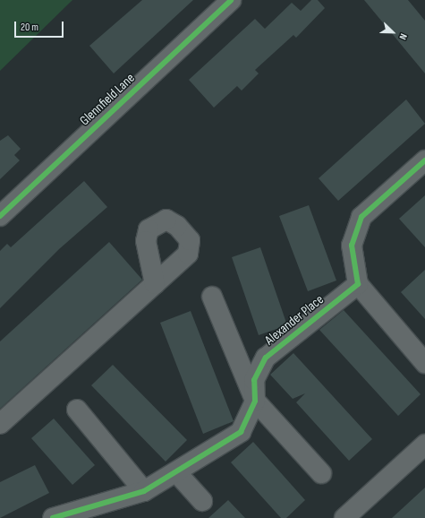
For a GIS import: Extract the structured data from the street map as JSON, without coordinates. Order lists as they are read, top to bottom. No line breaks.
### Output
{"streets":{"street":["Glennfield Lane","Alexander Place"]},"scale_bar":"20 m","north":"bottom right"}
